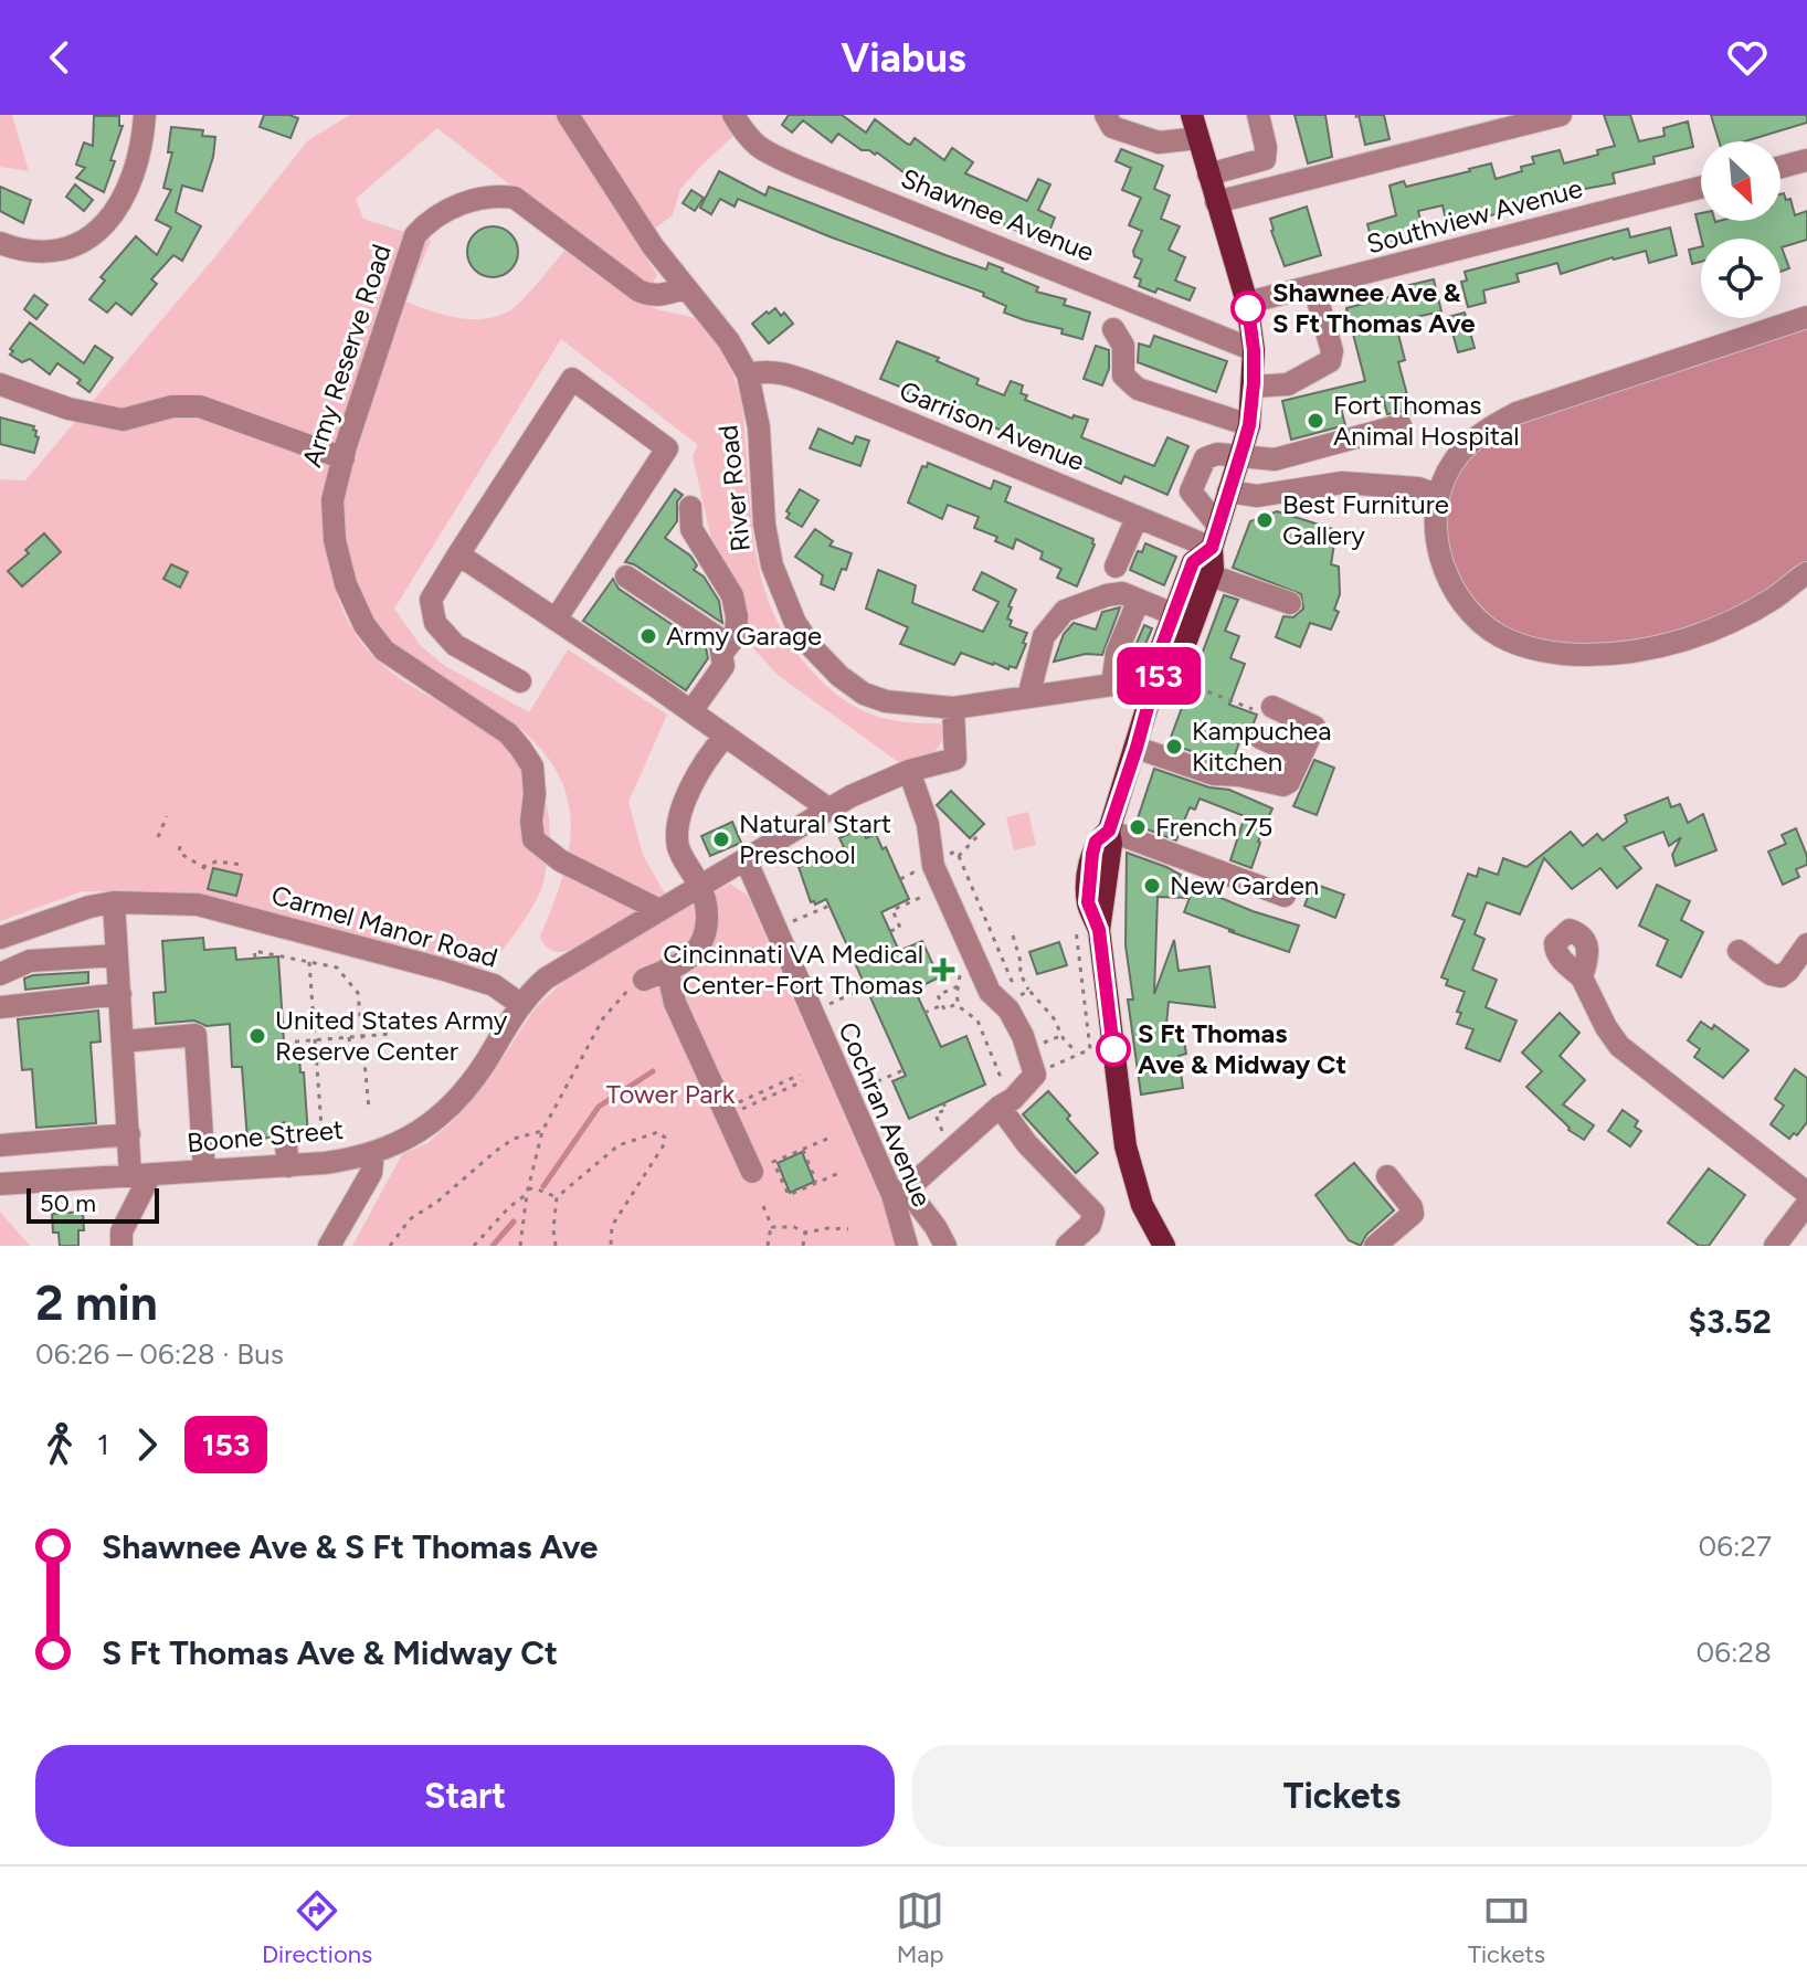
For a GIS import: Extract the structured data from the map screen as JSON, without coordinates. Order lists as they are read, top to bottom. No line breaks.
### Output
{"streets":{"street":["Shawnee Avenue","Southview Avenue","Army Reserve Road","Garrison Avenue","River Road","Carmel Manor Road","Cochran Avenue","Boone Street"]},"crossings":[["Army Reserve Road","River Road"],["Garrison Avenue","River Road"],["Carmel Manor Road","Boone Street"]],"parks":["Tower Park"],"places":{"other":["Shawnee Ave & S Ft Thomas Ave","Fort Thomas Animal Hospital","Best Furniture Gallery","Army Garage","Kampuchea Kitchen","French 75","Natural Start Preschool","New Garden","United States Army Reserve Center","S Ft Thomas Ave & Midway Ct"],"health":["Cincinnati VA Medical Center-Fort Thomas"]},"lines":["bus line 153"],"scale_bar":"50 m","north":"bottom right","page":{"header":"Viabus","on_map":"153","scale":"50 m","heading":["2 min","06:26 – 06:28 · Bus","$3.52"],"legs":["1","153"],"list":[{"name":"Shawnee Ave & S Ft Thomas Ave","value":"06:27"},{"name":"S Ft Thomas Ave & Midway Ct","value":"06:28"}],"buttons":["Start","Tickets"],"tabs":["Directions","Map","Tickets"]}}
